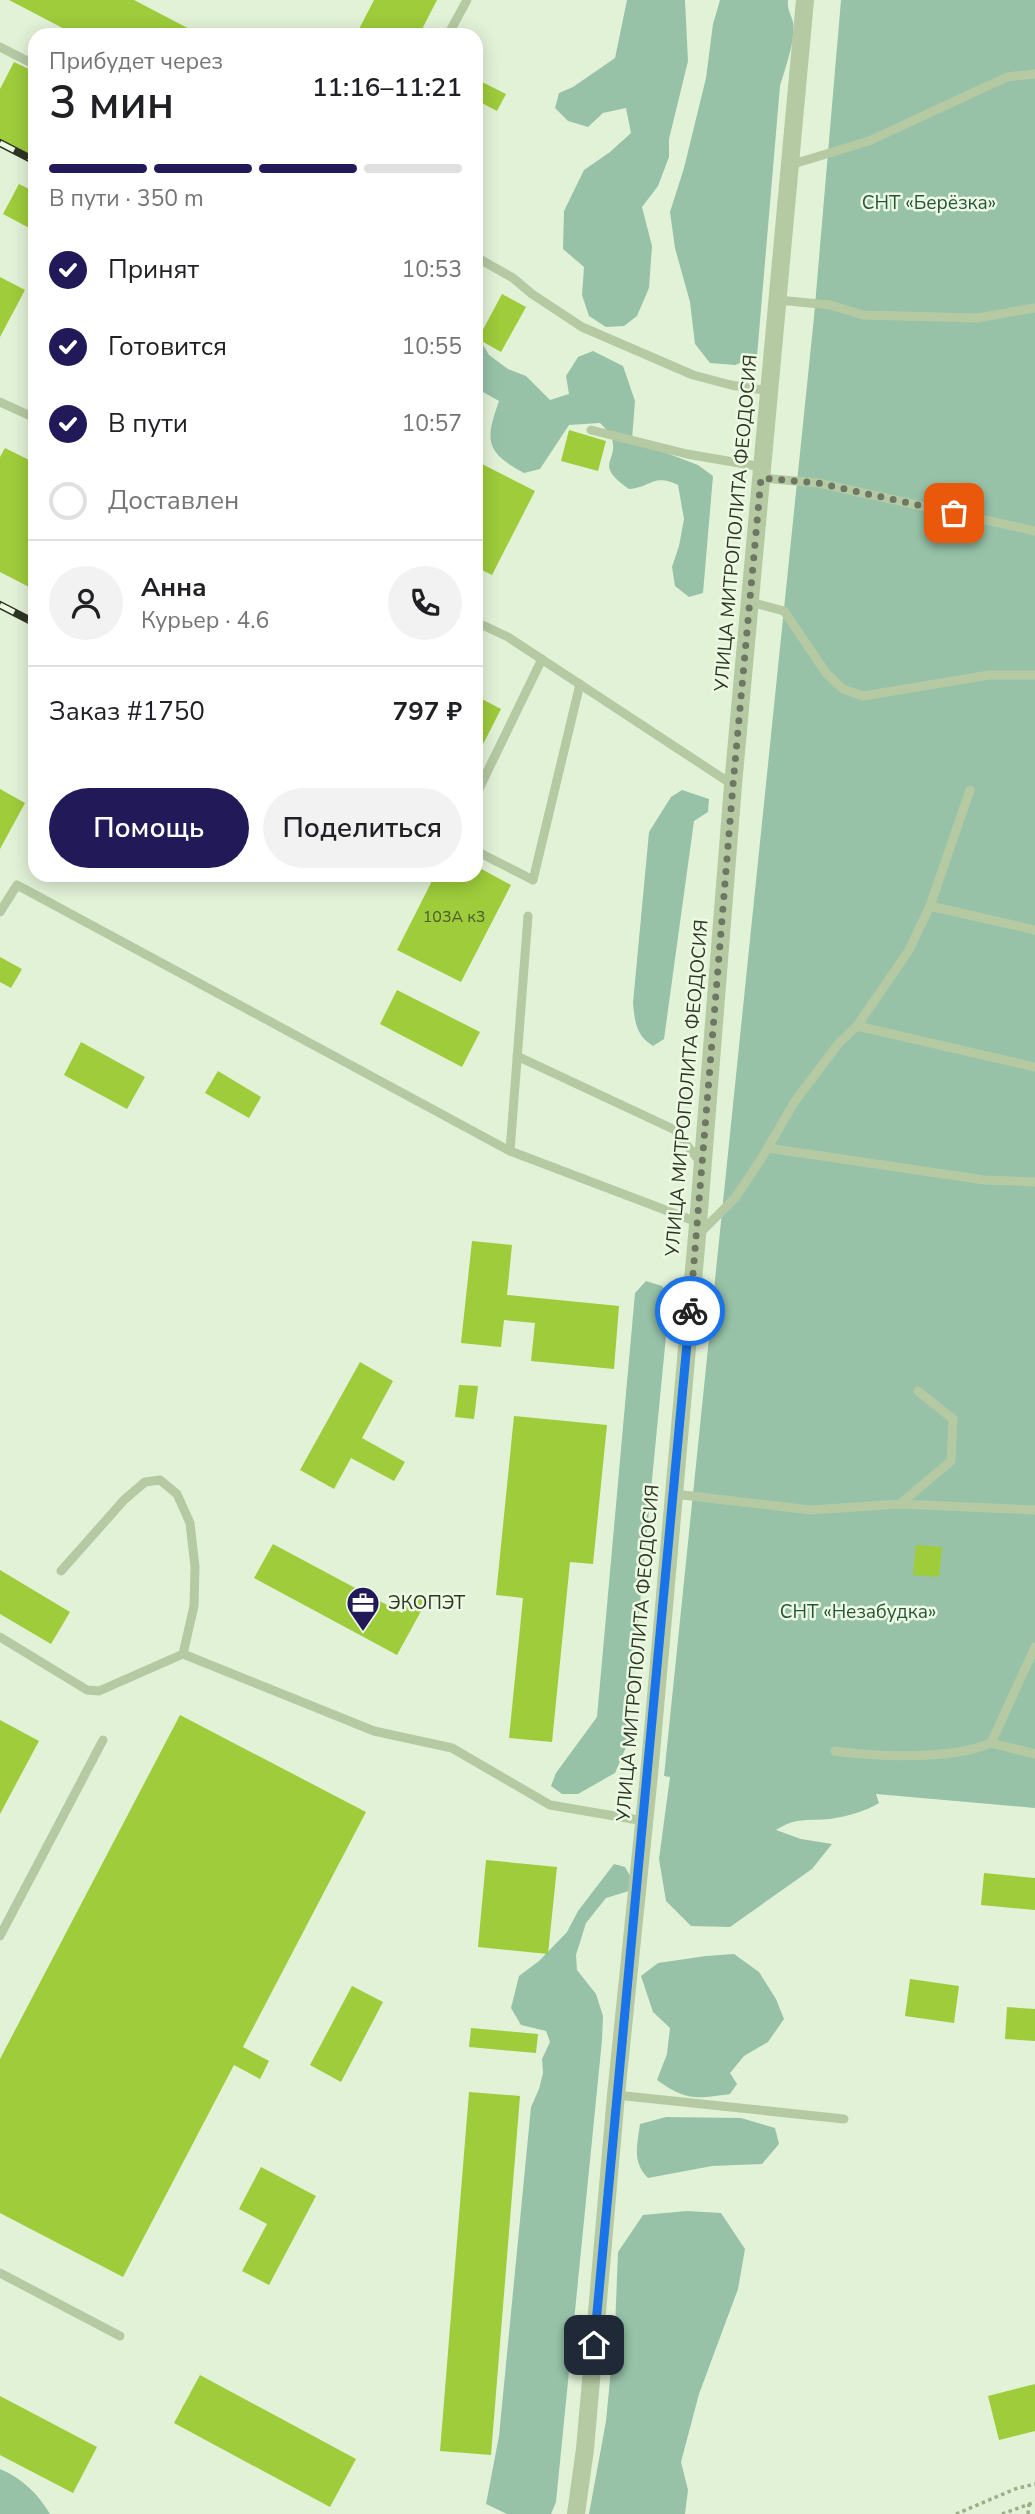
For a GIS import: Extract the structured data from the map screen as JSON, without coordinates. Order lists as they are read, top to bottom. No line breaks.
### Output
{"streets":{"street":["УЛИЦА МИТРОПОЛИТА ФЕОДОСИЯ"]},"parks":["СНТ «Берёзка»","СНТ «Незабудка»"],"places":{"office":["ЭКОПЭТ"]},"house_numbers":["103А к3"],"page":{"heading":["3 мин","Прибудет через","11:16–11:21"],"panel":["Анна","Курьер · 4.6","Заказ #1750","797 ₽"],"bar":"В пути · 350 m","list":[["Принят","10:53"],["Готовится","10:55"],["В пути","10:57"],"Доставлен"],"buttons":["Помощь","Поделиться"]}}
